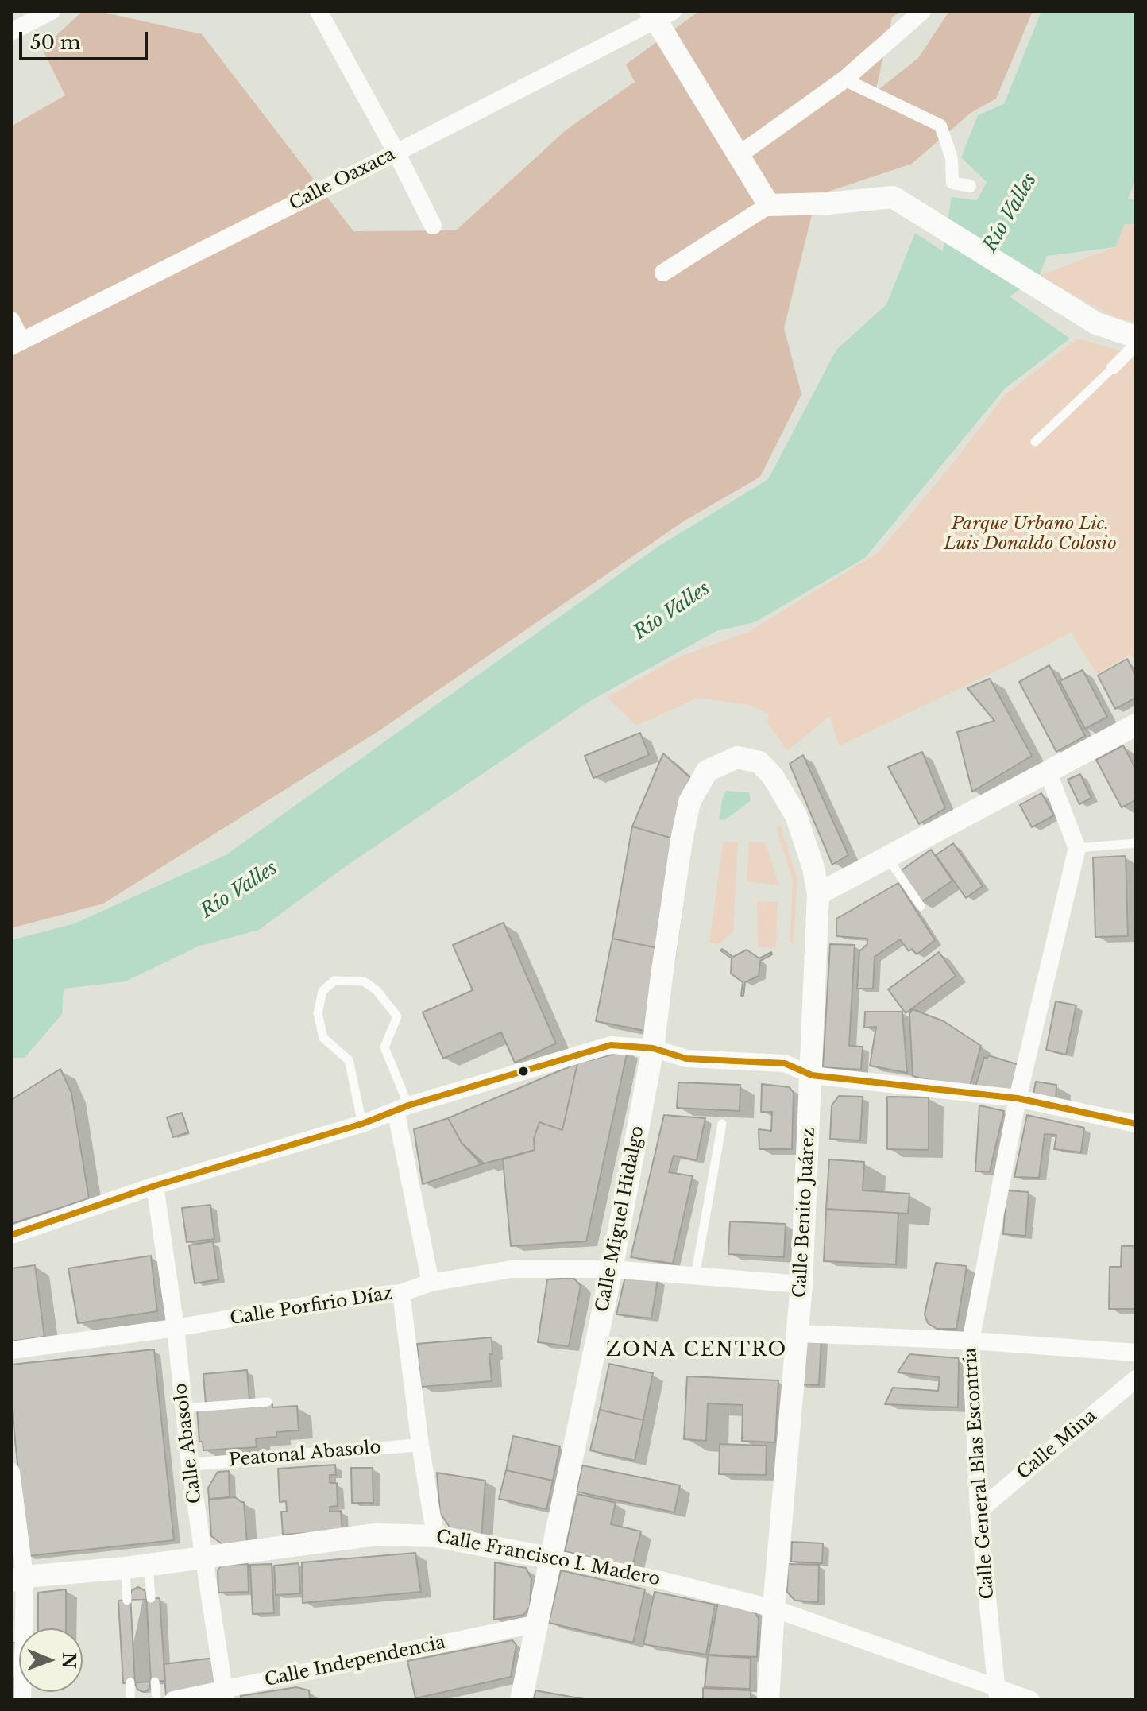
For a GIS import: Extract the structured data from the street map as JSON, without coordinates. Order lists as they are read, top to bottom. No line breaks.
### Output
{"streets":{"street":["Calle Oaxaca","Calle Benito Juárez","Calle Miguel Hidalgo","Calle Porfirio Díaz","Calle Abasolo","Calle Mina","Peatonal Abasolo","Calle General Blas Escontría","Calle Francisco I. Madero","Calle Independencia"]},"crossings":[["Calle Benito Juárez","Calle Miguel Hidalgo"],["Calle Benito Juárez","Calle Porfirio Díaz"],["Calle Benito Juárez","Calle Francisco I. Madero"],["Calle Miguel Hidalgo","Calle Porfirio Díaz"],["Calle Miguel Hidalgo","Calle Francisco I. Madero"],["Calle Miguel Hidalgo","Calle Independencia"],["Calle Porfirio Díaz","Calle Abasolo"],["Calle Abasolo","Peatonal Abasolo"],["Calle Abasolo","Calle Francisco I. Madero"],["Calle Abasolo","Calle Independencia"],["Calle Mina","Calle General Blas Escontría"],["Calle General Blas Escontría","Calle Francisco I. Madero"]],"districts":["ZONA CENTRO"],"water":["Río Valles"],"parks":["Parque Urbano Lic. Luis Donaldo Colosio"],"scale_bar":"50 m","north":"right"}
